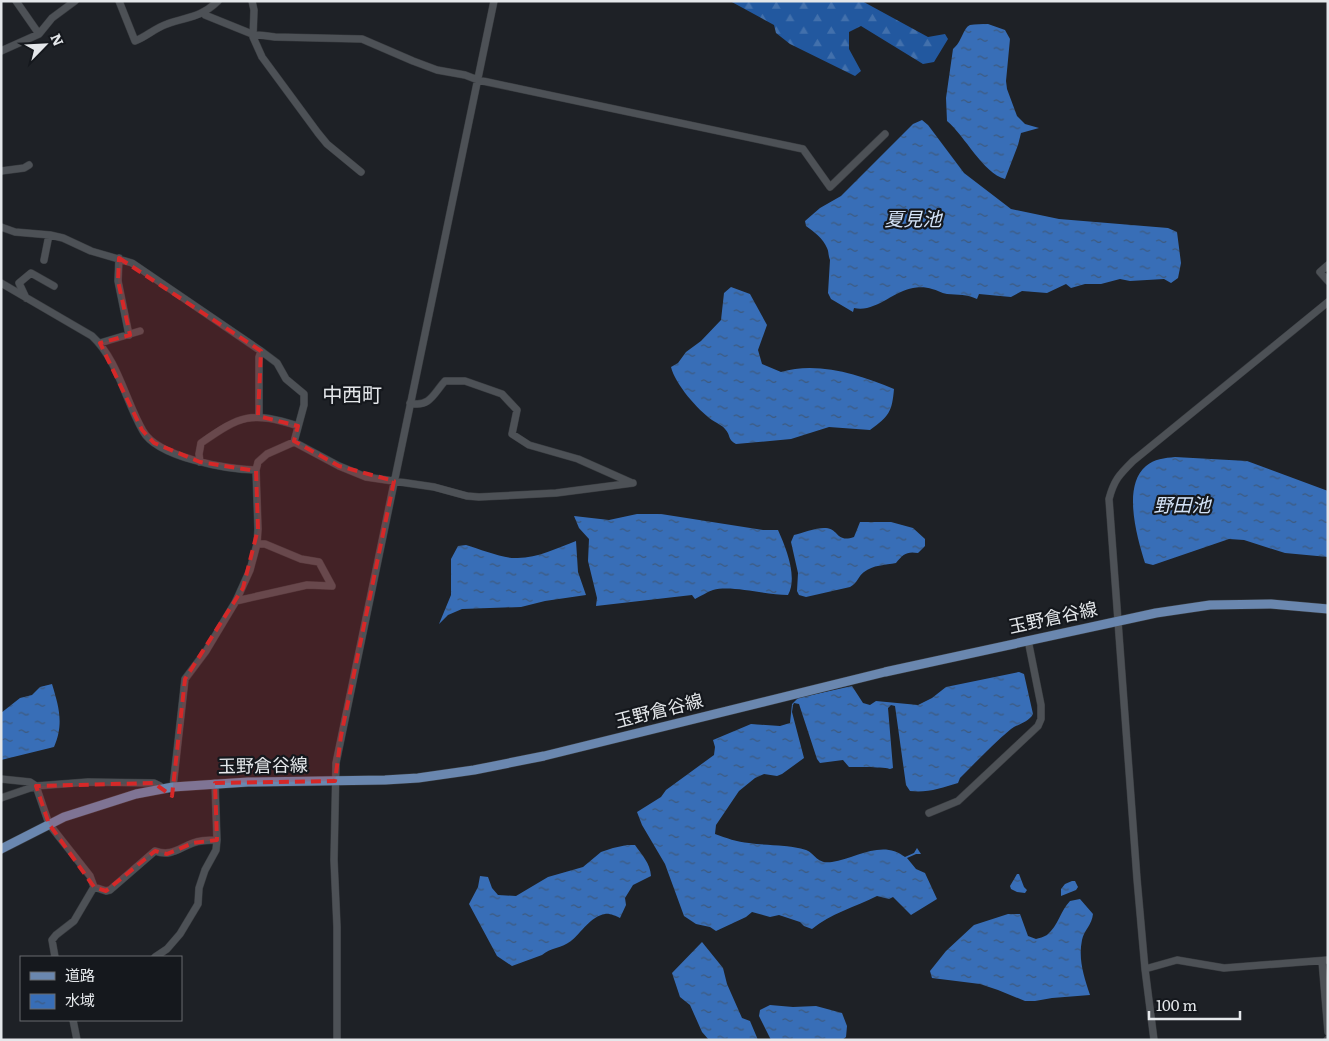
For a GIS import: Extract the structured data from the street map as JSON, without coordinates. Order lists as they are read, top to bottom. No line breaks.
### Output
{"streets":{"main road":["玉野倉谷線"]},"districts":["中西町"],"water":["夏見池","野田池"],"legend":["道路","水域"],"scale_bar":"100 m","north":"top right"}
